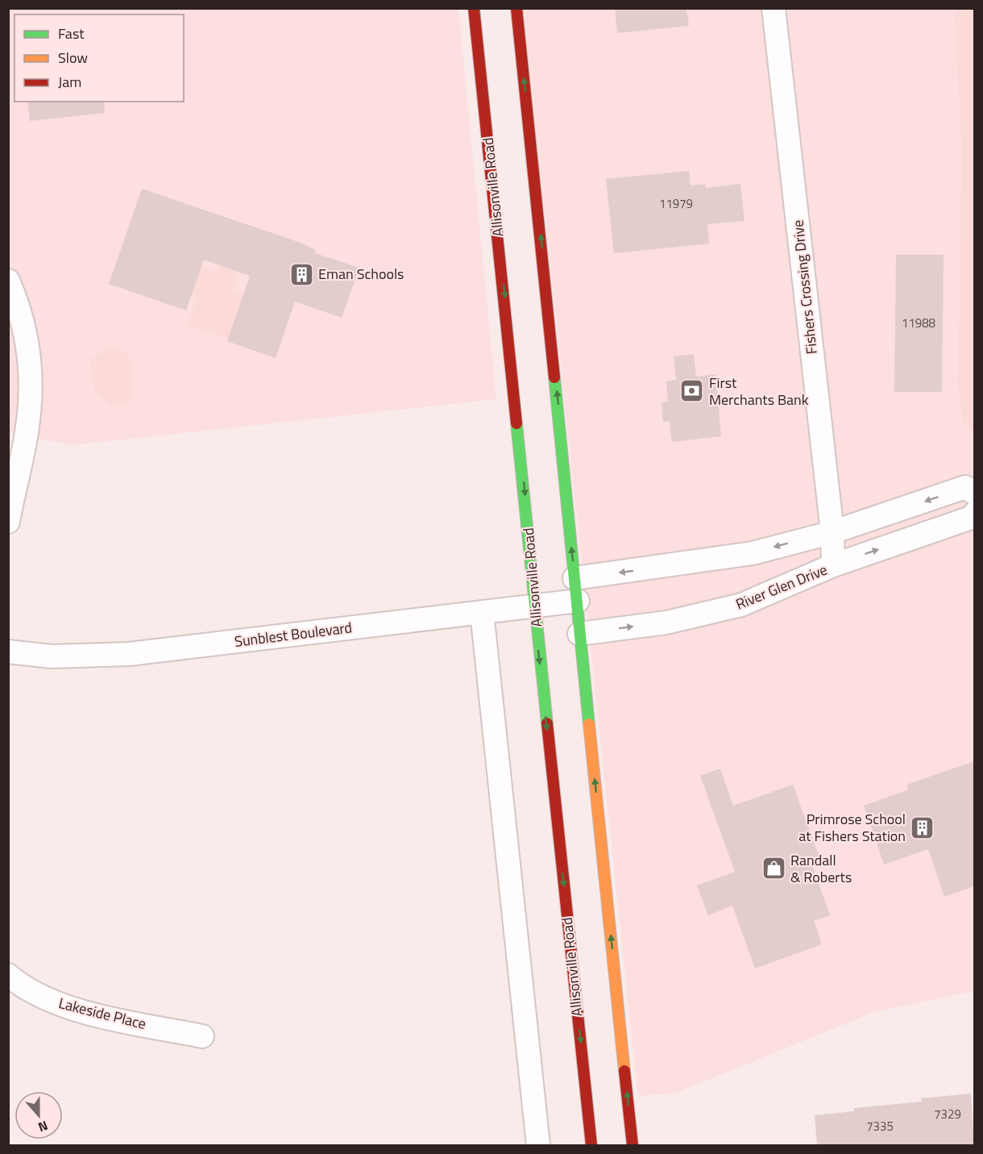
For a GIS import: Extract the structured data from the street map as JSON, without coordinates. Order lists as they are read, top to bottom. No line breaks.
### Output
{"streets":{"main road":["Allisonville Road"],"street":["Fishers Crossing Drive","River Glen Drive","Sunblest Boulevard","Lakeside Place"]},"crossings":[["Allisonville Road","Sunblest Boulevard"],["Fishers Crossing Drive","River Glen Drive"]],"places":{"building":["Eman Schools","Primrose School at Fishers Station"],"bank":["First Merchants Bank"],"shop":["Randall & Roberts"]},"house_numbers":["11979","11988","7329","7335"],"legend":["Fast","Slow","Jam"],"north":"bottom"}
